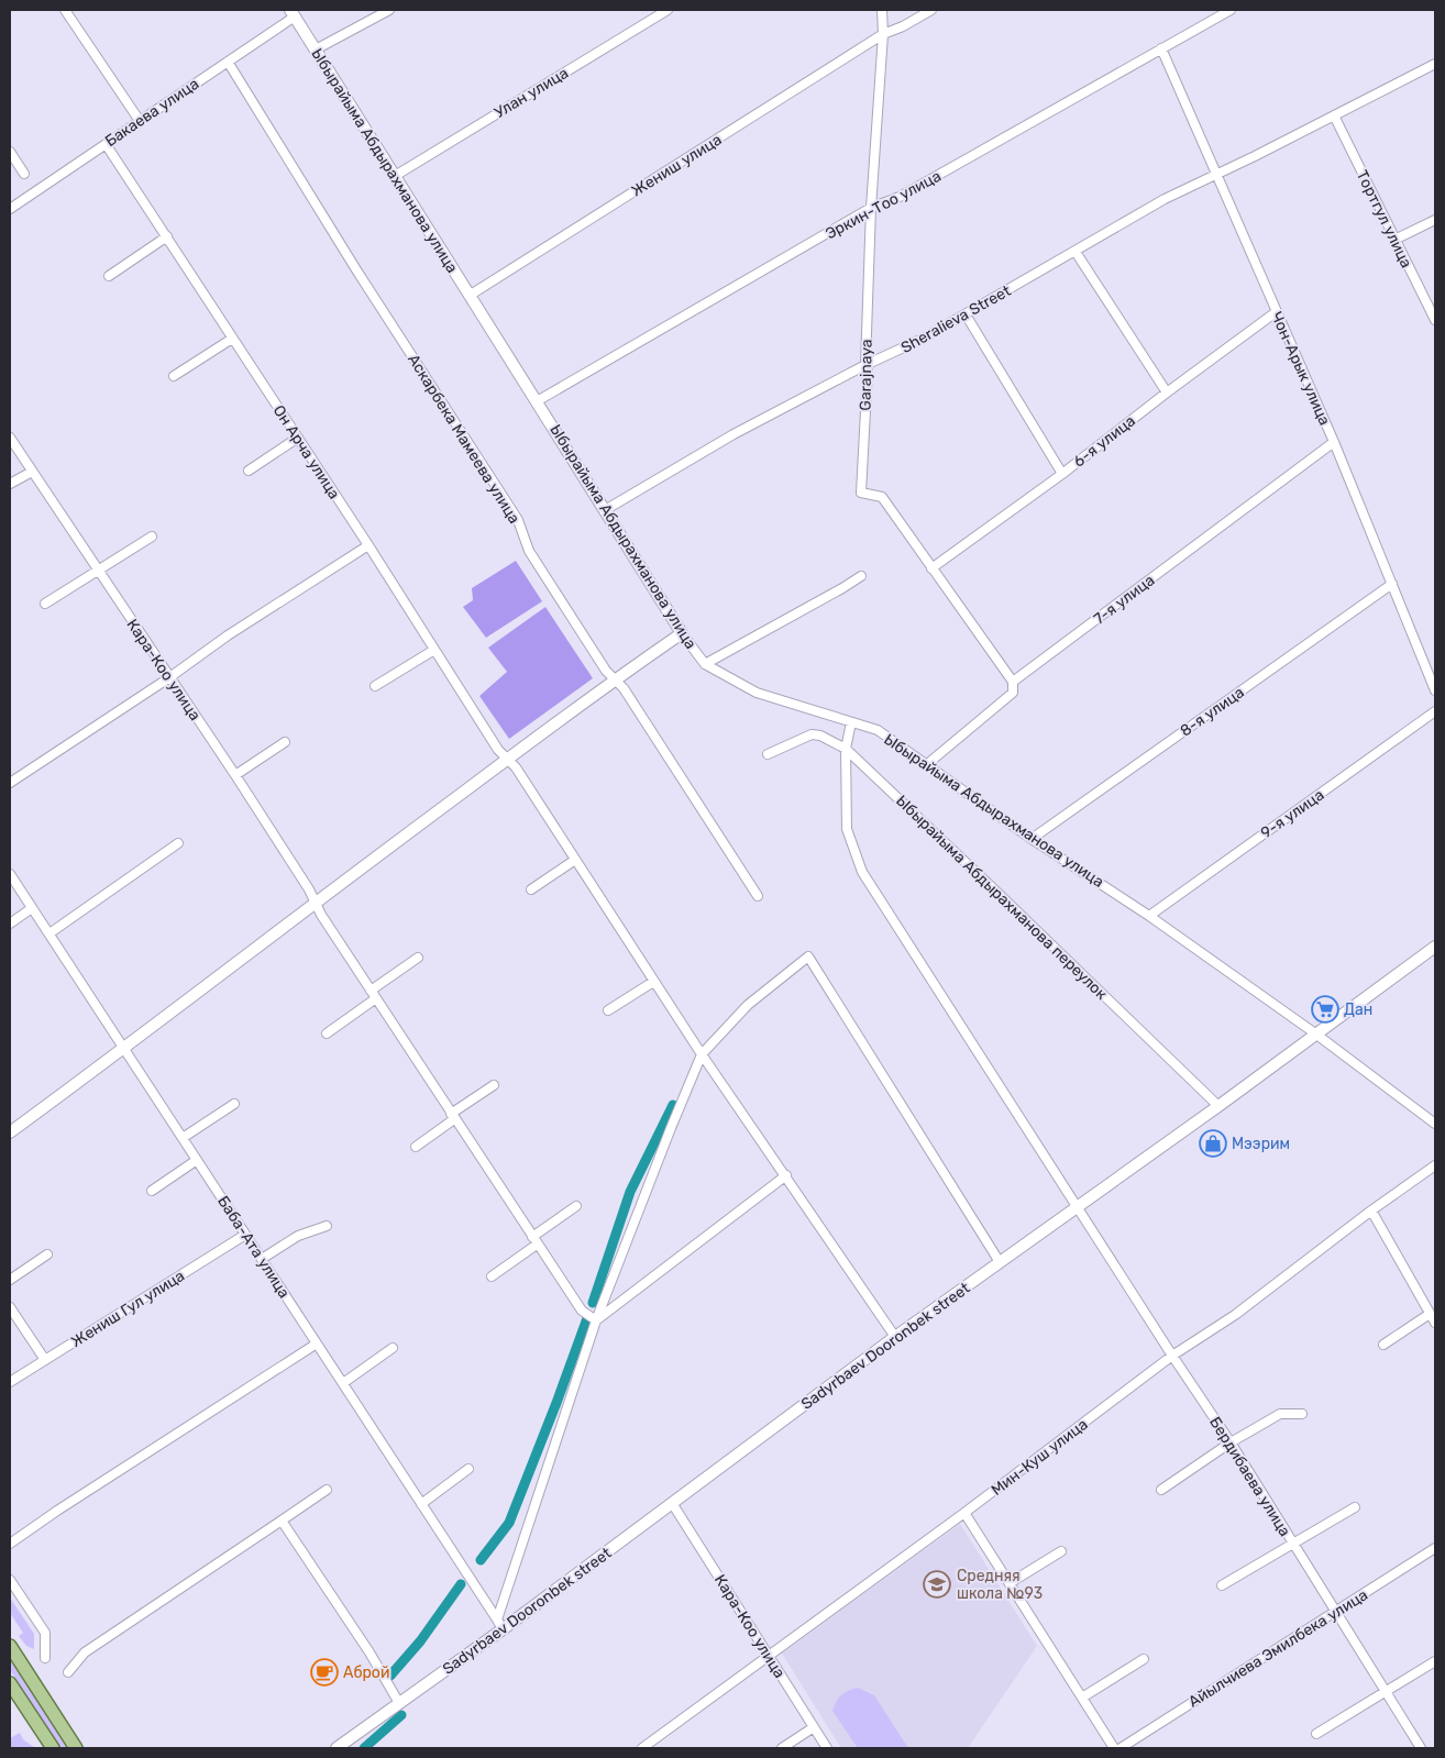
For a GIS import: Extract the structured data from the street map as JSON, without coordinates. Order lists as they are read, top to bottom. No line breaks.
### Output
{"streets":{"street":["Улан улица","Бакаева улица","Ыбырайыма Абдырахманова улица","Жениш улица","Эркин-Тоо улица","Тортгул улица","Sheralieva Street","Чон-Арык улица","Garajnaya","Аскарбека Мамеева улица","6-я улица","Он Арча улица","7-я улица","Кара-Коо улица","8-я улица","9-я улица","Ыбырайыма Абдырахманова переулок","Баба-Ата улица","Жениш Гул улица","Sadyrbaev Dooronbek street","Мин-Куш улица","Бердибаева улица","Айылчиева Эмилбека улица"]},"crossings":[["Улан улица","Ыбырайыма Абдырахманова улица"],["Бакаева улица","Ыбырайыма Абдырахманова улица"],["Бакаева улица","Аскарбека Мамеева улица"],["Бакаева улица","Он Арча улица"],["Ыбырайыма Абдырахманова улица","Жениш улица"],["Ыбырайыма Абдырахманова улица","Эркин-Тоо улица"],["Ыбырайыма Абдырахманова улица","Sheralieva Street"],["Ыбырайыма Абдырахманова улица","7-я улица"],["Ыбырайыма Абдырахманова улица","8-я улица"],["Ыбырайыма Абдырахманова улица","9-я улица"],["Ыбырайыма Абдырахманова улица","Sadyrbaev Dooronbek street"],["Ыбырайыма Абдырахманова улица","Бердибаева улица"],["Жениш улица","Garajnaya"],["Эркин-Тоо улица","Чон-Арык улица"],["Эркин-Тоо улица","Garajnaya"],["Тортгул улица","Sheralieva Street"],["Sheralieva Street","Чон-Арык улица"],["Sheralieva Street","Garajnaya"],["Чон-Арык улица","6-я улица"],["Чон-Арык улица","7-я улица"],["Чон-Арык улица","8-я улица"],["Garajnaya","6-я улица"],["Garajnaya","7-я улица"],["Он Арча улица","Sadyrbaev Dooronbek street"],["Кара-Коо улица","Sadyrbaev Dooronbek street"],["Кара-Коо улица","Мин-Куш улица"],["Ыбырайыма Абдырахманова переулок","Sadyrbaev Dooronbek street"],["Ыбырайыма Абдырахманова переулок","Бердибаева улица"],["Баба-Ата улица","Жениш Гул улица"],["Баба-Ата улица","Sadyrbaev Dooronbek street"],["Sadyrbaev Dooronbek street","Бердибаева улица"],["Мин-Куш улица","Бердибаева улица"],["Бердибаева улица","Айылчиева Эмилбека улица"]],"places":{"supermarket":["Дан"],"shop":["Мээрим"],"school or university":["Средняя школа №93"],"cafe":["Аброй"]}}
